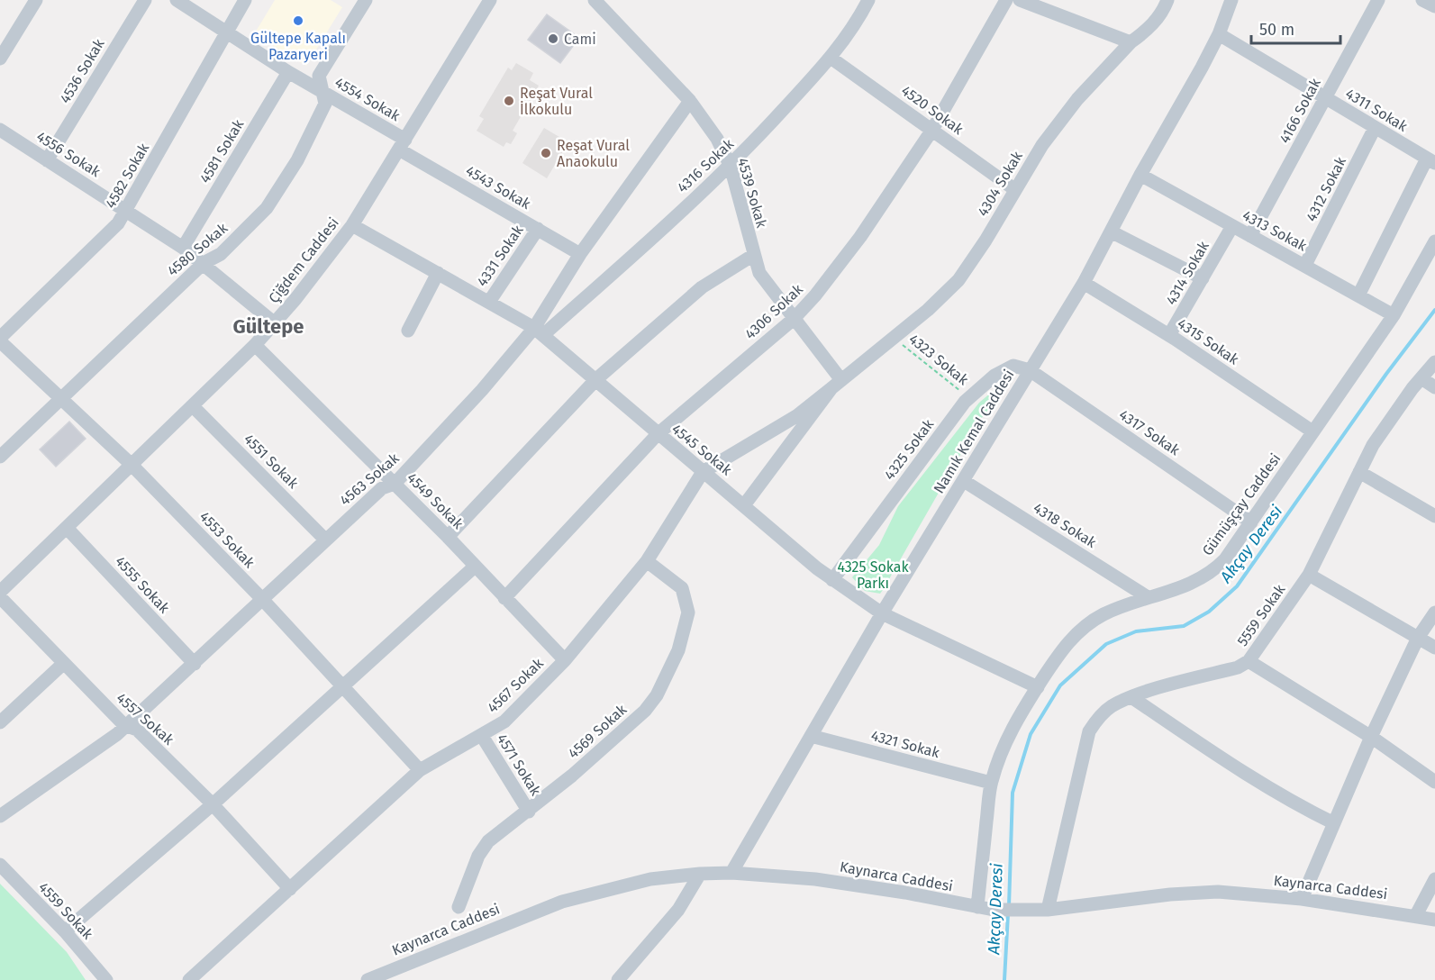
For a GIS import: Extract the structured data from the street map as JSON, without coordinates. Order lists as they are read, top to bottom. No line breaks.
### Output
{"streets":{"street":["4536 Sokak","4554 Sokak","4520 Sokak","4311 Sokak","4166 Sokak","4581 Sokak","4556 Sokak","4316 Sokak","4582 Sokak","4304 Sokak","4543 Sokak","4312 Sokak","4539 Sokak","4313 Sokak","4580 Sokak","4331 Sokak","Çiğdem Caddesi","4314 Sokak","4306 Sokak","4315 Sokak","Namık Kemal Caddesi","4317 Sokak","4545 Sokak","4325 Sokak","4551 Sokak","4563 Sokak","4549 Sokak","Gümüşçay Caddesi","4318 Sokak","4553 Sokak","4555 Sokak","5559 Sokak","4567 Sokak","4557 Sokak","4569 Sokak","4321 Sokak","4571 Sokak","Kaynarca Caddesi","4559 Sokak"],"path":["4323 Sokak"]},"crossings":[["4536 Sokak","4556 Sokak"],["4554 Sokak","4581 Sokak"],["4554 Sokak","4582 Sokak"],["4554 Sokak","4543 Sokak"],["4554 Sokak","4580 Sokak"],["4554 Sokak","Çiğdem Caddesi"],["4520 Sokak","4316 Sokak"],["4520 Sokak","4304 Sokak"],["4520 Sokak","4306 Sokak"],["4311 Sokak","4166 Sokak"],["4311 Sokak","4312 Sokak"],["4311 Sokak","Namık Kemal Caddesi"],["4166 Sokak","4313 Sokak"],["4581 Sokak","4556 Sokak"],["4556 Sokak","4582 Sokak"],["4556 Sokak","4580 Sokak"],["4556 Sokak","Çiğdem Caddesi"],["4316 Sokak","4539 Sokak"],["4316 Sokak","4545 Sokak"],["4316 Sokak","4563 Sokak"],["4582 Sokak","4553 Sokak"],["4304 Sokak","4539 Sokak"],["4304 Sokak","4323 Sokak"],["4304 Sokak","4567 Sokak"],["4543 Sokak","4331 Sokak"],["4543 Sokak","Çiğdem Caddesi"],["4543 Sokak","4563 Sokak"],["4312 Sokak","4313 Sokak"],["4539 Sokak","4306 Sokak"],["4539 Sokak","4563 Sokak"],["4539 Sokak","4567 Sokak"],["4313 Sokak","4314 Sokak"],["4313 Sokak","Namık Kemal Caddesi"],["4313 Sokak","Gümüşçay Caddesi"],["4580 Sokak","4553 Sokak"],["4331 Sokak","4545 Sokak"],["Çiğdem Caddesi","4545 Sokak"],["Çiğdem Caddesi","4551 Sokak"],["Çiğdem Caddesi","4549 Sokak"],["Çiğdem Caddesi","4553 Sokak"],["Çiğdem Caddesi","4555 Sokak"],["4314 Sokak","4315 Sokak"],["4306 Sokak","4545 Sokak"],["4306 Sokak","4549 Sokak"],["4315 Sokak","Namık Kemal Caddesi"],["4315 Sokak","Gümüşçay Caddesi"],["4323 Sokak","4325 Sokak"],["Namık Kemal Caddesi","4317 Sokak"],["Namık Kemal Caddesi","4545 Sokak"],["Namık Kemal Caddesi","4325 Sokak"],["Namık Kemal Caddesi","4318 Sokak"],["Namık Kemal Caddesi","4321 Sokak"],["Namık Kemal Caddesi","Kaynarca Caddesi"],["4317 Sokak","4325 Sokak"],["4317 Sokak","Gümüşçay Caddesi"],["4545 Sokak","4325 Sokak"],["4545 Sokak","4563 Sokak"],["4545 Sokak","Gümüşçay Caddesi"],["4545 Sokak","4567 Sokak"],["4551 Sokak","4563 Sokak"],["4563 Sokak","4549 Sokak"],["4563 Sokak","4553 Sokak"],["4563 Sokak","4555 Sokak"],["4563 Sokak","4557 Sokak"],["4549 Sokak","4567 Sokak"],["Gümüşçay Caddesi","4318 Sokak"],["Gümüşçay Caddesi","4321 Sokak"],["Gümüşçay Caddesi","Kaynarca Caddesi"],["4553 Sokak","4567 Sokak"],["5559 Sokak","Kaynarca Caddesi"],["4567 Sokak","4557 Sokak"],["4567 Sokak","4569 Sokak"],["4567 Sokak","4571 Sokak"],["4569 Sokak","4571 Sokak"]],"districts":["Gültepe"],"water":["Akçay Deresi"],"parks":["4325 Sokak Parkı"],"places":["Gültepe Kapalı Pazaryeri","Cami","Reşat Vural İlkokulu","Reşat Vural Anaokulu"],"scale_bar":"50 m"}
